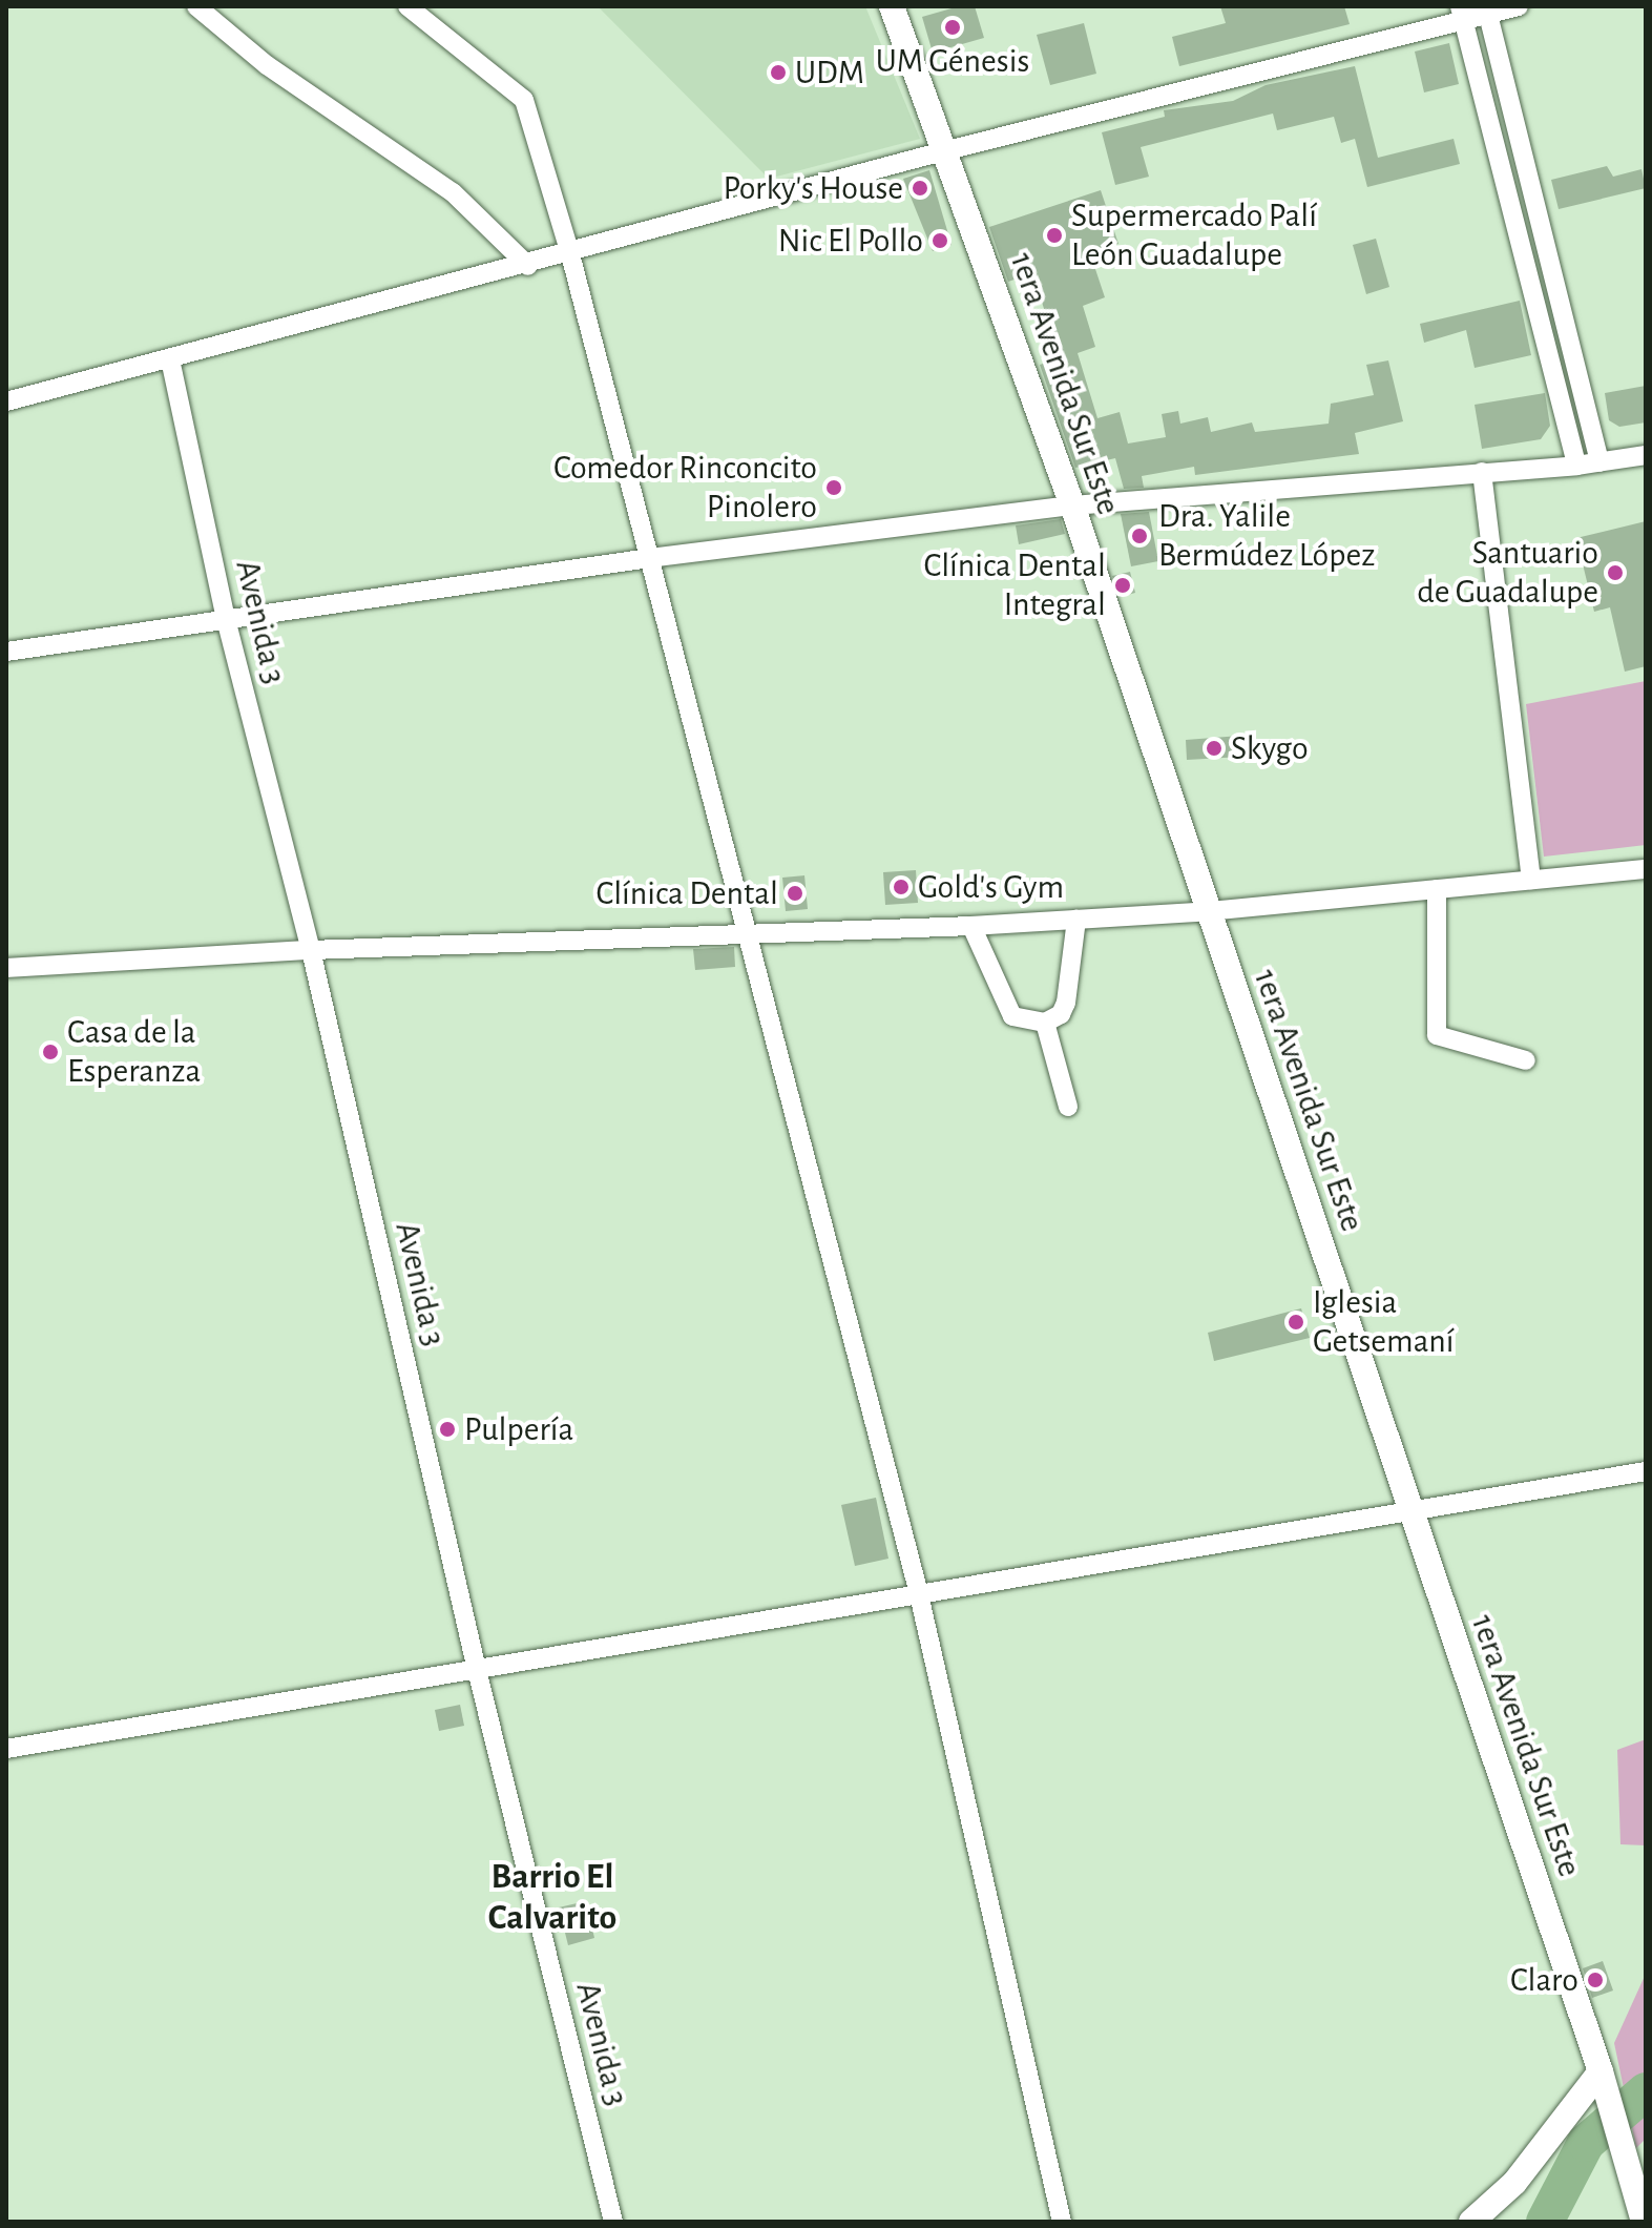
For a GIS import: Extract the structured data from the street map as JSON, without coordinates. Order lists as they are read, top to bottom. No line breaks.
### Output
{"streets":{"street":["1era Avenida Sur Este","Avenida 3"]},"districts":["Barrio El Calvarito"],"places":["UM Génesis","UDM","Porky's House","Supermercado Palí León Guadalupe","Nic El Pollo","Comedor Rinconcito Pinolero","Dra. Yalile Bermúdez López","Santuario de Guadalupe","Clínica Dental Integral","Skygo","Gold's Gym","Clínica Dental","Casa de la Esperanza","Iglesia Getsemaní","Pulpería","Claro"]}
